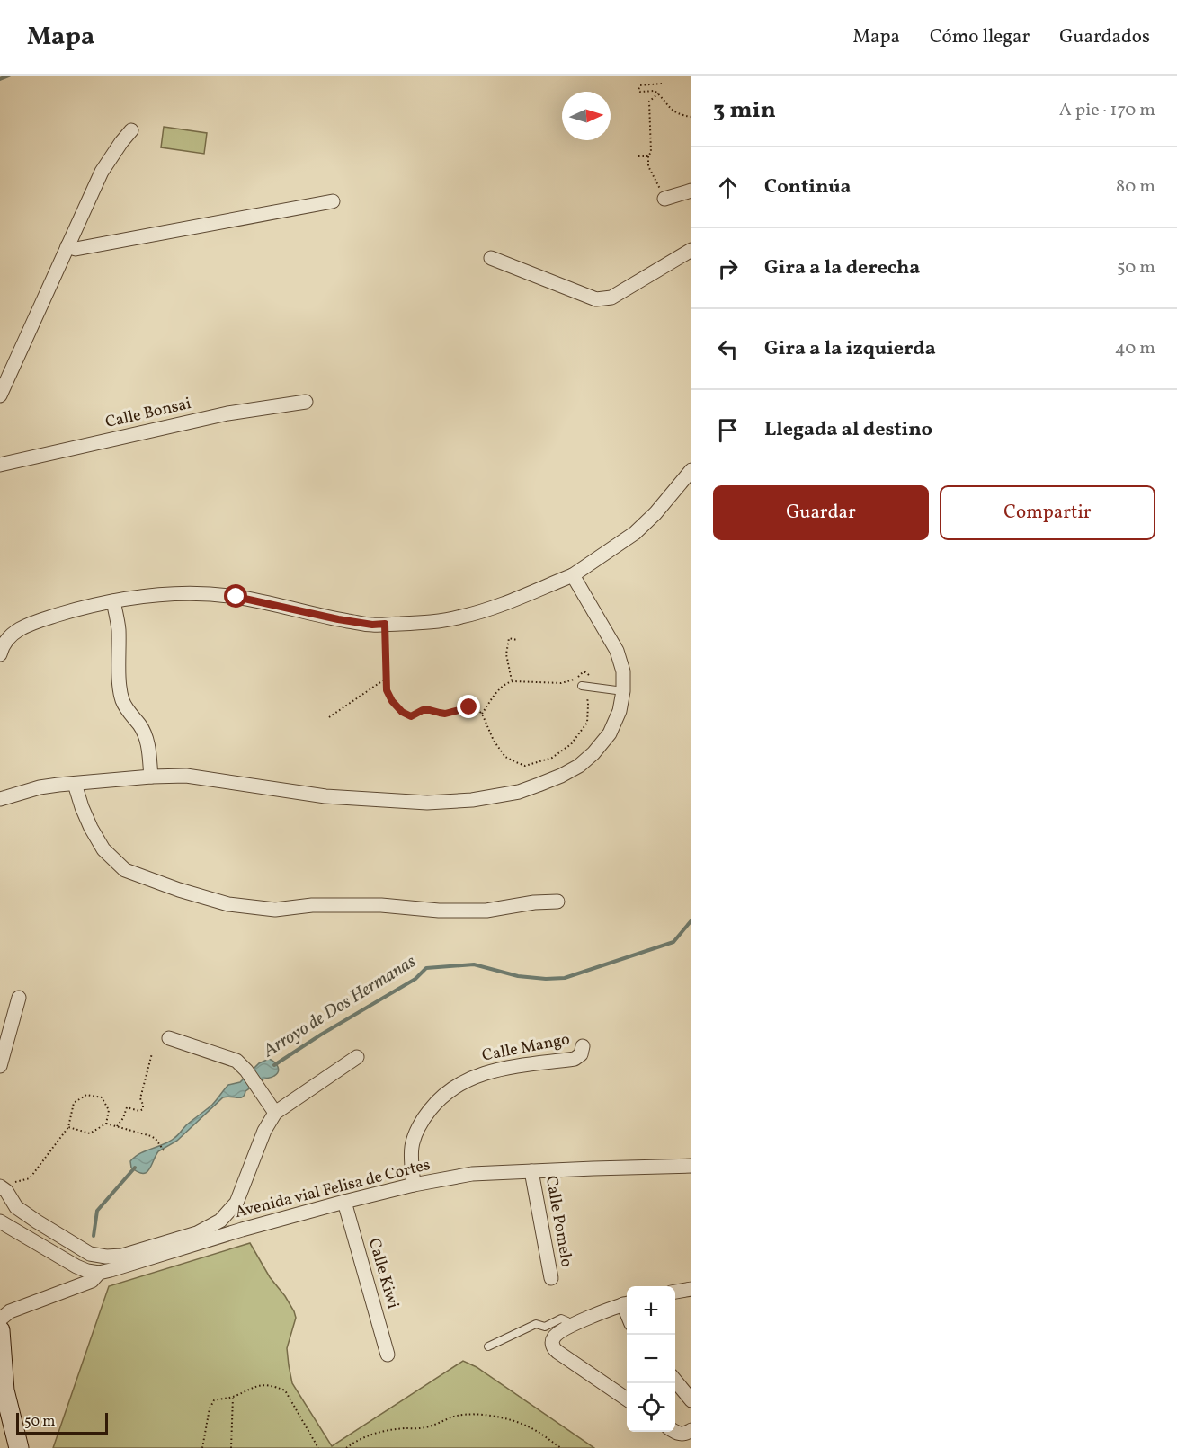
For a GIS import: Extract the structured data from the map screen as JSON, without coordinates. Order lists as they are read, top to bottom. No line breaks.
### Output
{"streets":{"street":["Calle Bonsai","Calle Mango","Avenida vial Felisa de Cortes","Calle Pomelo","Calle Kiwi"]},"crossings":[["Calle Mango","Avenida vial Felisa de Cortes"],["Avenida vial Felisa de Cortes","Calle Pomelo"],["Avenida vial Felisa de Cortes","Calle Kiwi"]],"water":["Arroyo de Dos Hermanas"],"scale_bar":"50 m","north":"right","page":{"header":"Mapa","nav":["Mapa","Cómo llegar","Guardados"],"heading":["3 min","A pie · 170 m"],"list":[["Continúa","80 m"],["Gira a la derecha","50 m"],["Gira a la izquierda","40 m"],"Llegada al destino"],"buttons":["Guardar","Compartir"],"map_buttons":["+","−"],"scale":"50 m"}}
